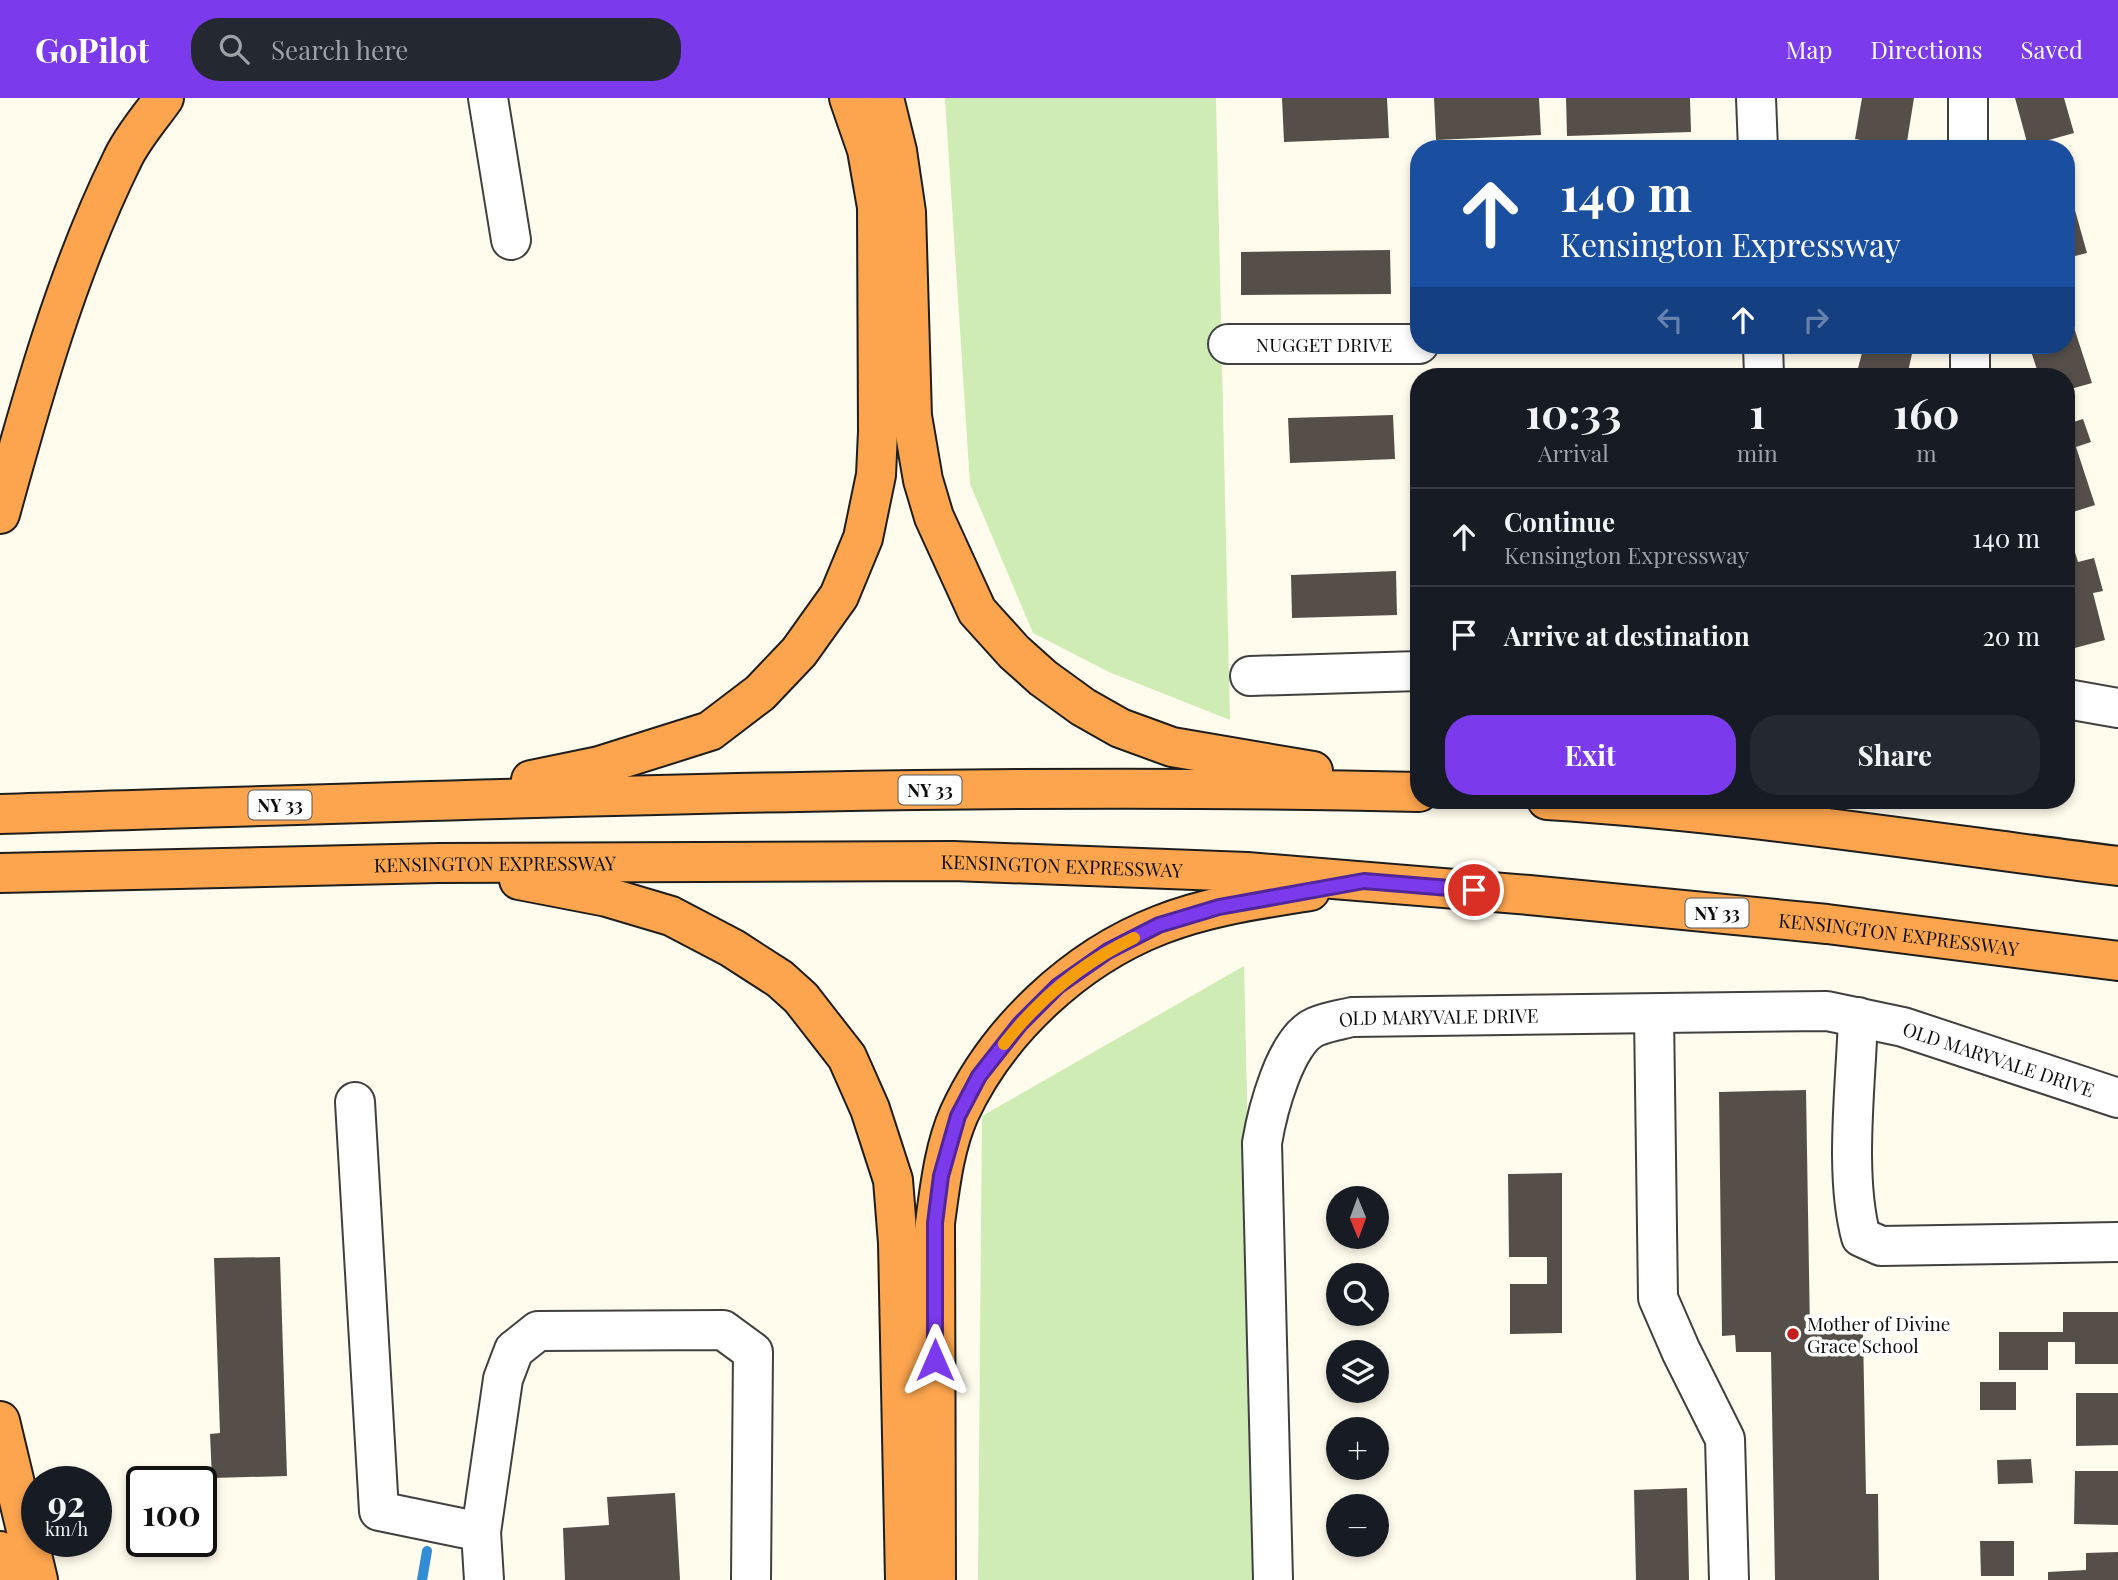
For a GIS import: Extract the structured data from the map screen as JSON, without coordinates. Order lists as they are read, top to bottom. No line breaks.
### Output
{"streets":{"highway":["NY 33","KENSINGTON EXPRESSWAY"],"street":["NUGGET DRIVE","OLD MARYVALE DRIVE"]},"places":["Mother of Divine Grace School"],"north":"bottom","page":{"header":"GoPilot","search":"Search here","nav":["Map","Directions","Saved"],"turn":["140 m","Kensington Expressway"],"eta":["10:33","Arrival","1","min","160","m"],"list":[{"name":"Continue","note":"Kensington Expressway","value":"140 m"},{"name":"Arrive at destination","value":"20 m"}],"buttons":["Exit","Share"],"map_buttons":["+","−"],"speed":"92 km/h","limit":"100"}}
